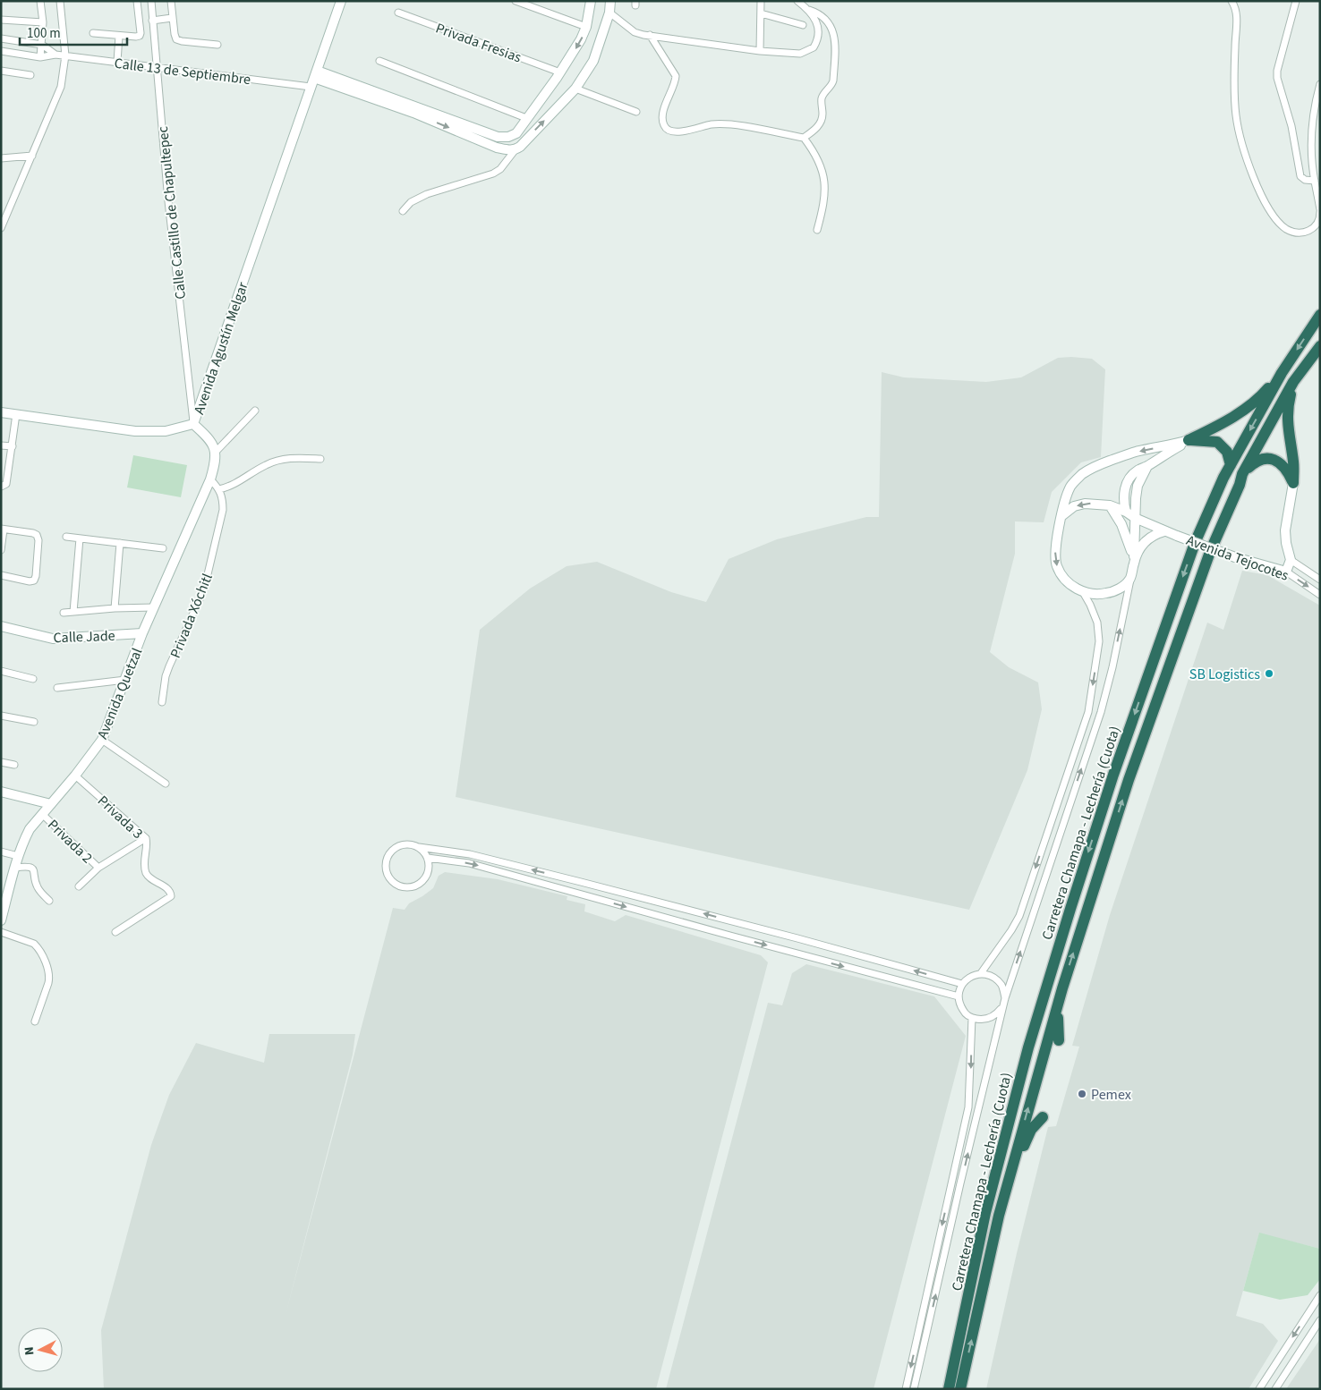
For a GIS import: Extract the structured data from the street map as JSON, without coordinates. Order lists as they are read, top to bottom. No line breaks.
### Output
{"streets":{"highway":["Carretera Chamapa - Lechería (Cuota)"],"main road":["Avenida Agustín Melgar","Avenida Tejocotes","Calle Jade","Avenida Quetzal"],"street":["Privada Fresias","Calle 13 de Septiembre","Calle Castillo de Chapultepec","Privada Xóchitl","Privada 3","Privada 2"]},"crossings":[["Calle 13 de Septiembre","Calle Castillo de Chapultepec"],["Calle 13 de Septiembre","Avenida Agustín Melgar"],["Calle Castillo de Chapultepec","Avenida Agustín Melgar"],["Calle Jade","Avenida Quetzal"],["Avenida Quetzal","Privada 3"],["Avenida Quetzal","Privada 2"],["Privada 3","Privada 2"]],"places":["SB Logistics","Pemex"],"scale_bar":"100 m","north":"left"}
